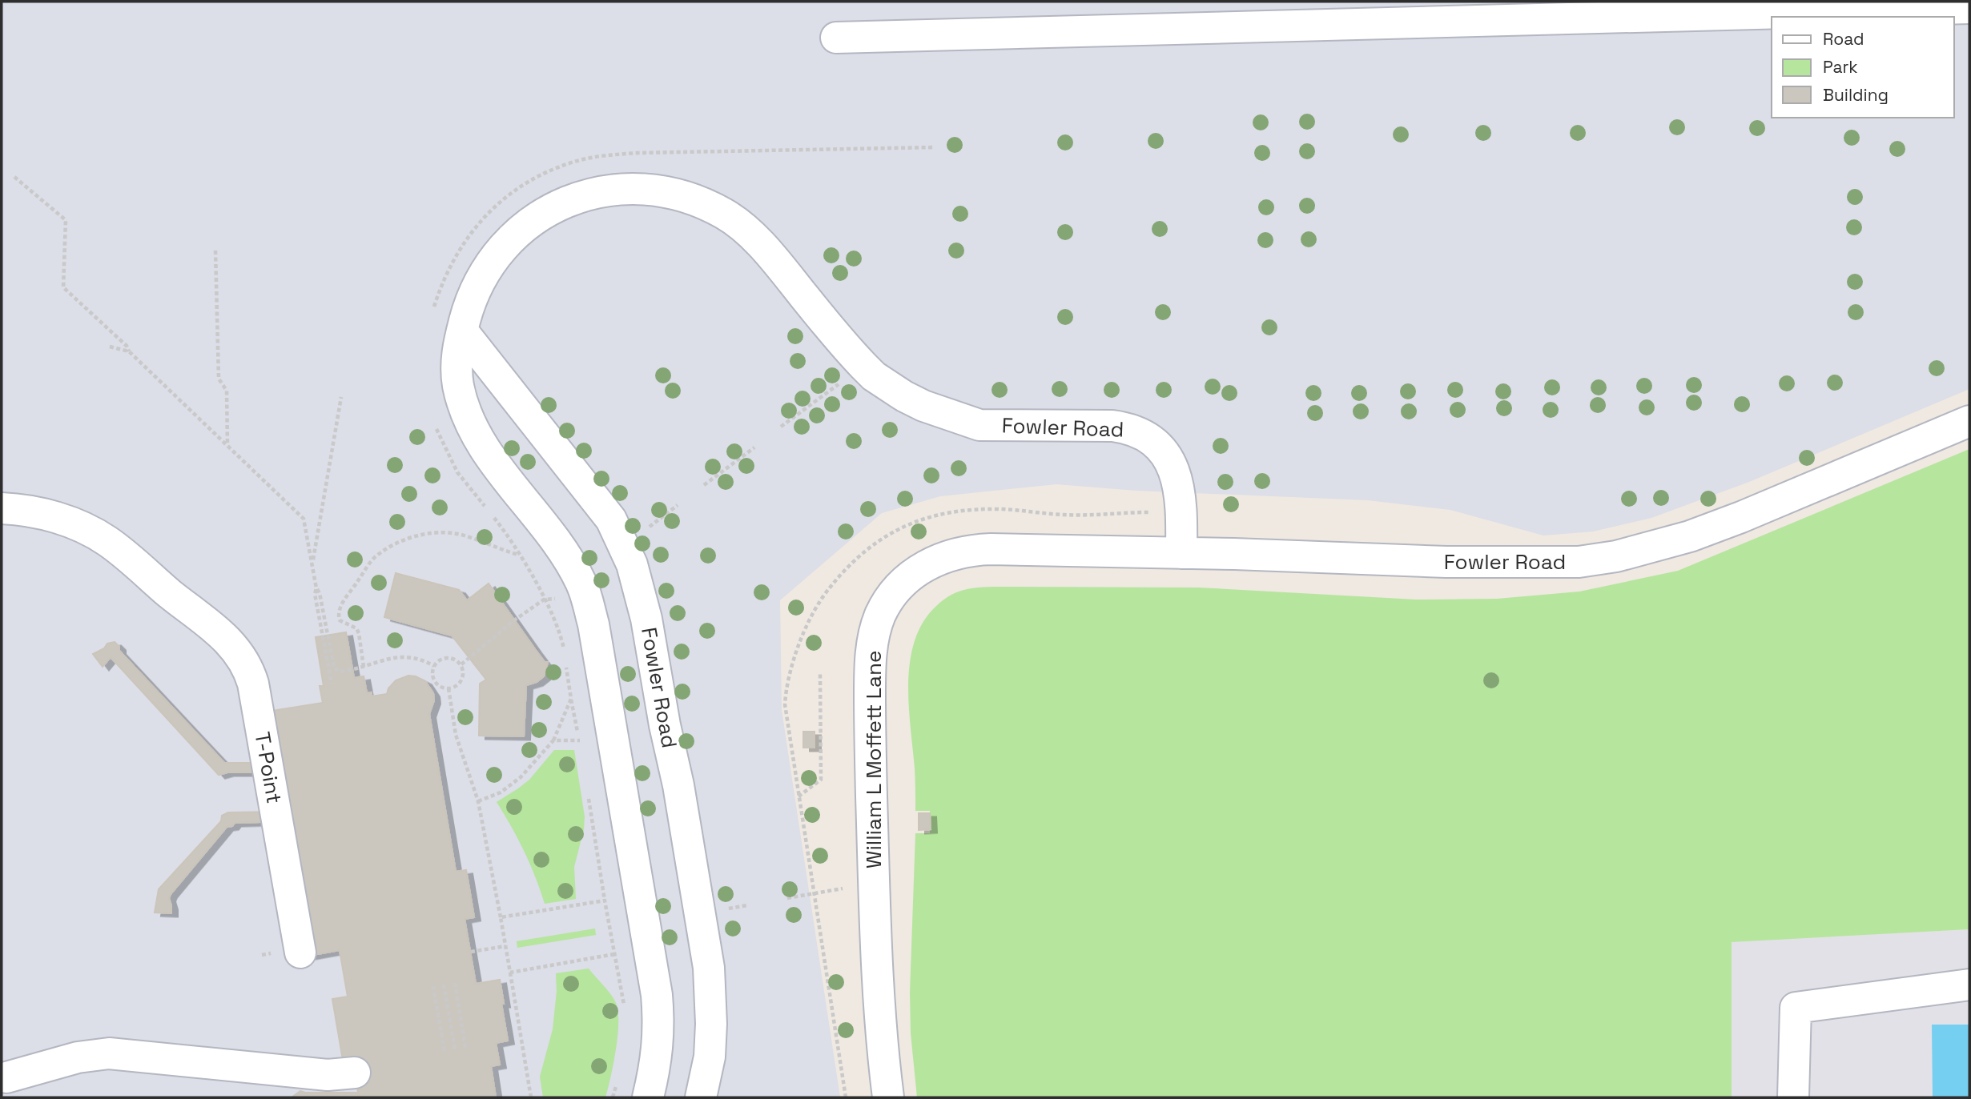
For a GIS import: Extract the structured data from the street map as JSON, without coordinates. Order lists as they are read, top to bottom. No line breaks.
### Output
{"streets":{"street":["Fowler Road","William L Moffett Lane","T-Point"]},"crossings":[["Fowler Road","William L Moffett Lane"]],"legend":["Road","Park","Building"]}
